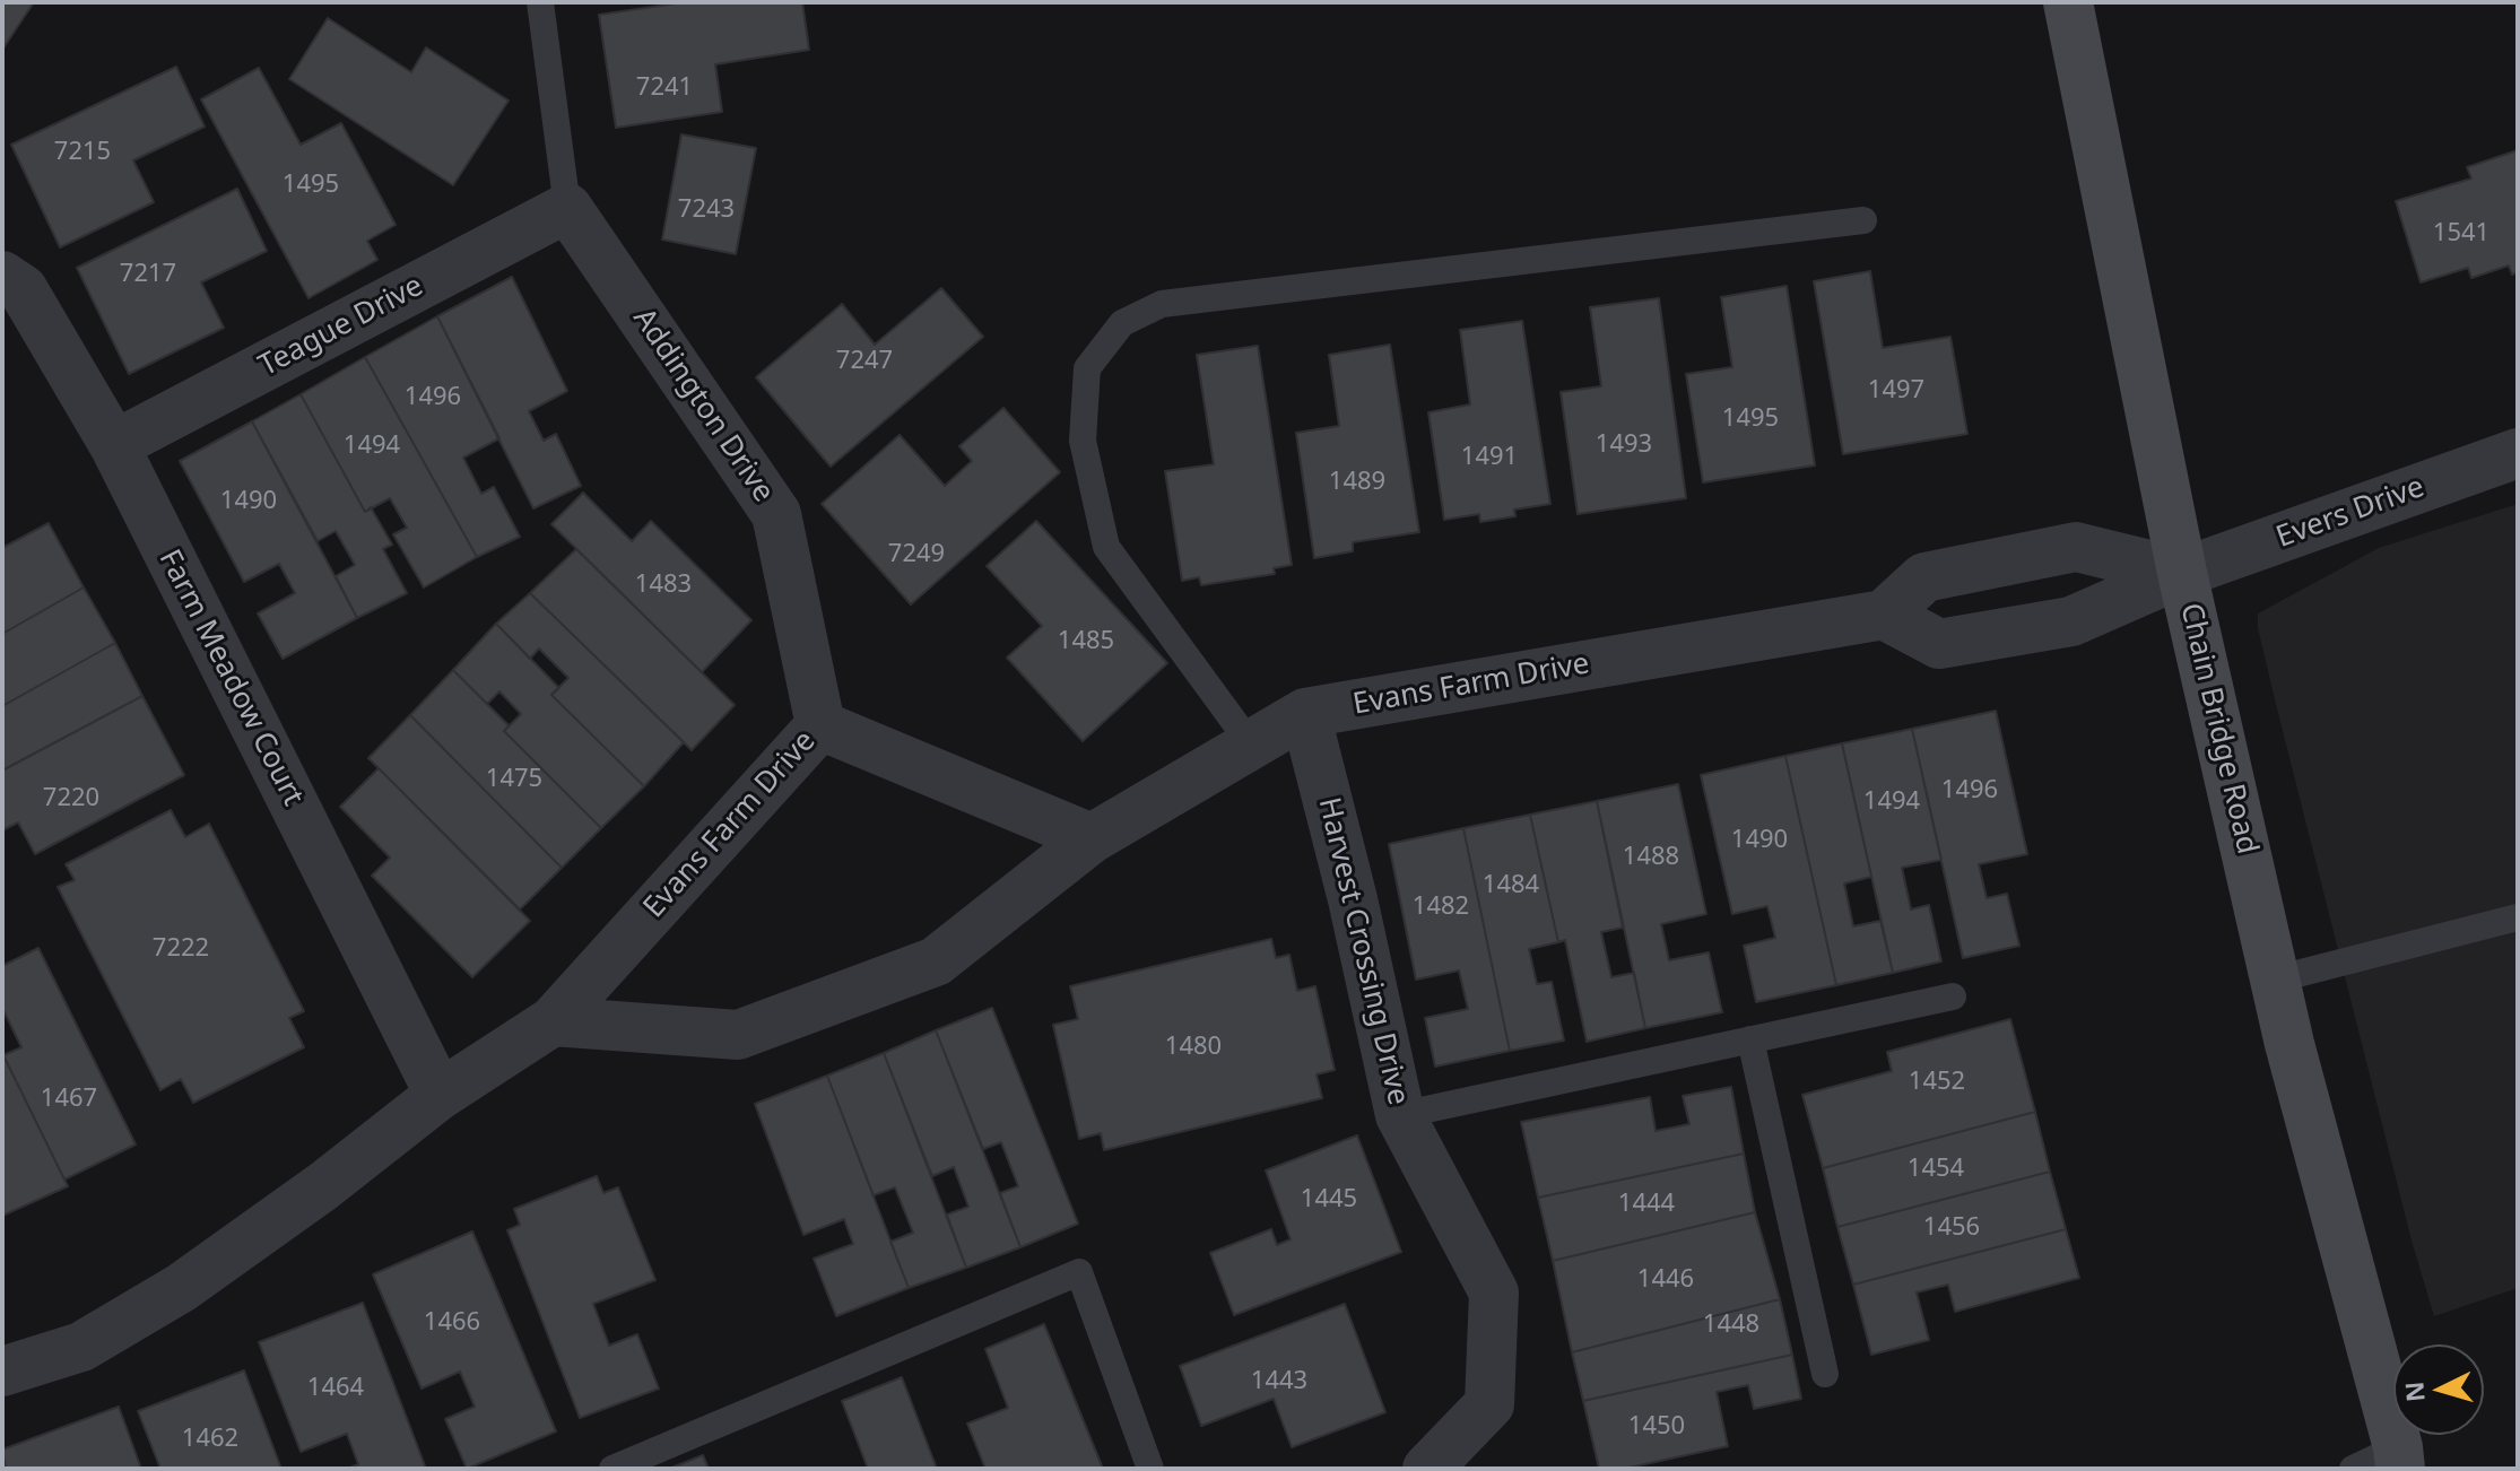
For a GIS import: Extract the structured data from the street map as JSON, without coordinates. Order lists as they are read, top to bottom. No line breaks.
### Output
{"streets":{"main road":["Chain Bridge Road"],"street":["Teague Drive","Addington Drive","Evers Drive","Farm Meadow Court","Evans Farm Drive","Harvest Crossing Drive"]},"crossings":[["Teague Drive","Addington Drive"],["Teague Drive","Farm Meadow Court"],["Addington Drive","Evans Farm Drive"],["Evers Drive","Chain Bridge Road"],["Farm Meadow Court","Evans Farm Drive"],["Evans Farm Drive","Harvest Crossing Drive"]],"house_numbers":["7241","7215","1495","7243","1541","7217","7247","1497","1496","1495","1493","1494","1491","1489","1490","7249","1483","1485","1475","1496","7220","1494","1490","1488","1484","1482","7222","1480","1452","1467","1454","1445","1444","1456","1446","1466","1448","1443","1464","1450","1462"],"north":"left"}
